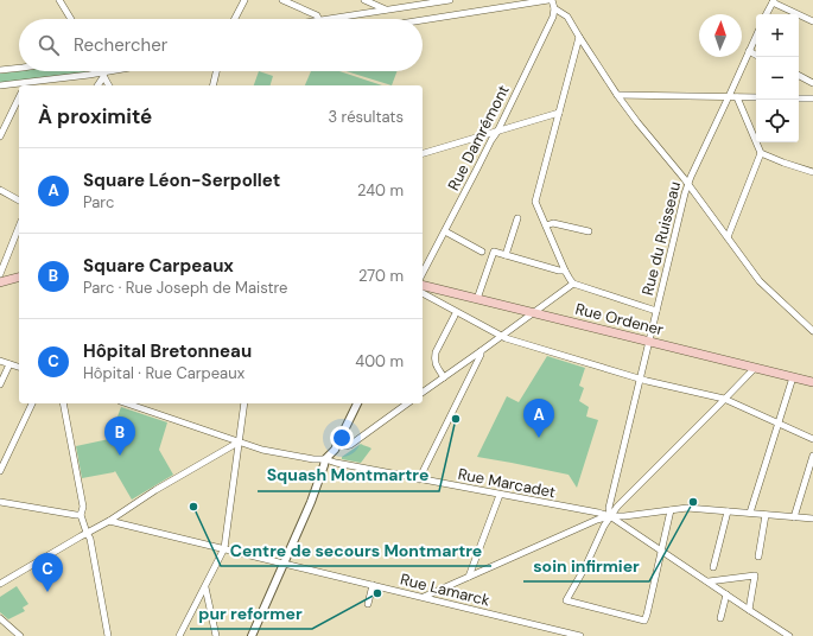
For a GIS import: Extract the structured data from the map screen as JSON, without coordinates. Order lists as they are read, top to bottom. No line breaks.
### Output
{"streets":{"main road":["Rue Ordener"],"street":["Rue Damrémont","Rue du Ruisseau","Rue Marcadet","Rue Lamarck"]},"crossings":[["Rue du Ruisseau","Rue Ordener"],["Rue du Ruisseau","Rue Marcadet"]],"places":["Squash Montmartre","soin infirmier","Centre de secours Montmartre","pur reformer"],"north":"top","page":{"map_buttons":["+","−"],"search":"Rechercher","heading":["À proximité","3 résultats"],"list":[{"mark":"A","name":"Square Léon-Serpollet","note":"Parc","value":"240 m"},{"mark":"B","name":"Square Carpeaux","note":"Parc · Rue Joseph de Maistre","value":"270 m"},{"mark":"C","name":"Hôpital Bretonneau","note":"Hôpital · Rue Carpeaux","value":"400 m"}],"pins":["A","B","C"]}}
